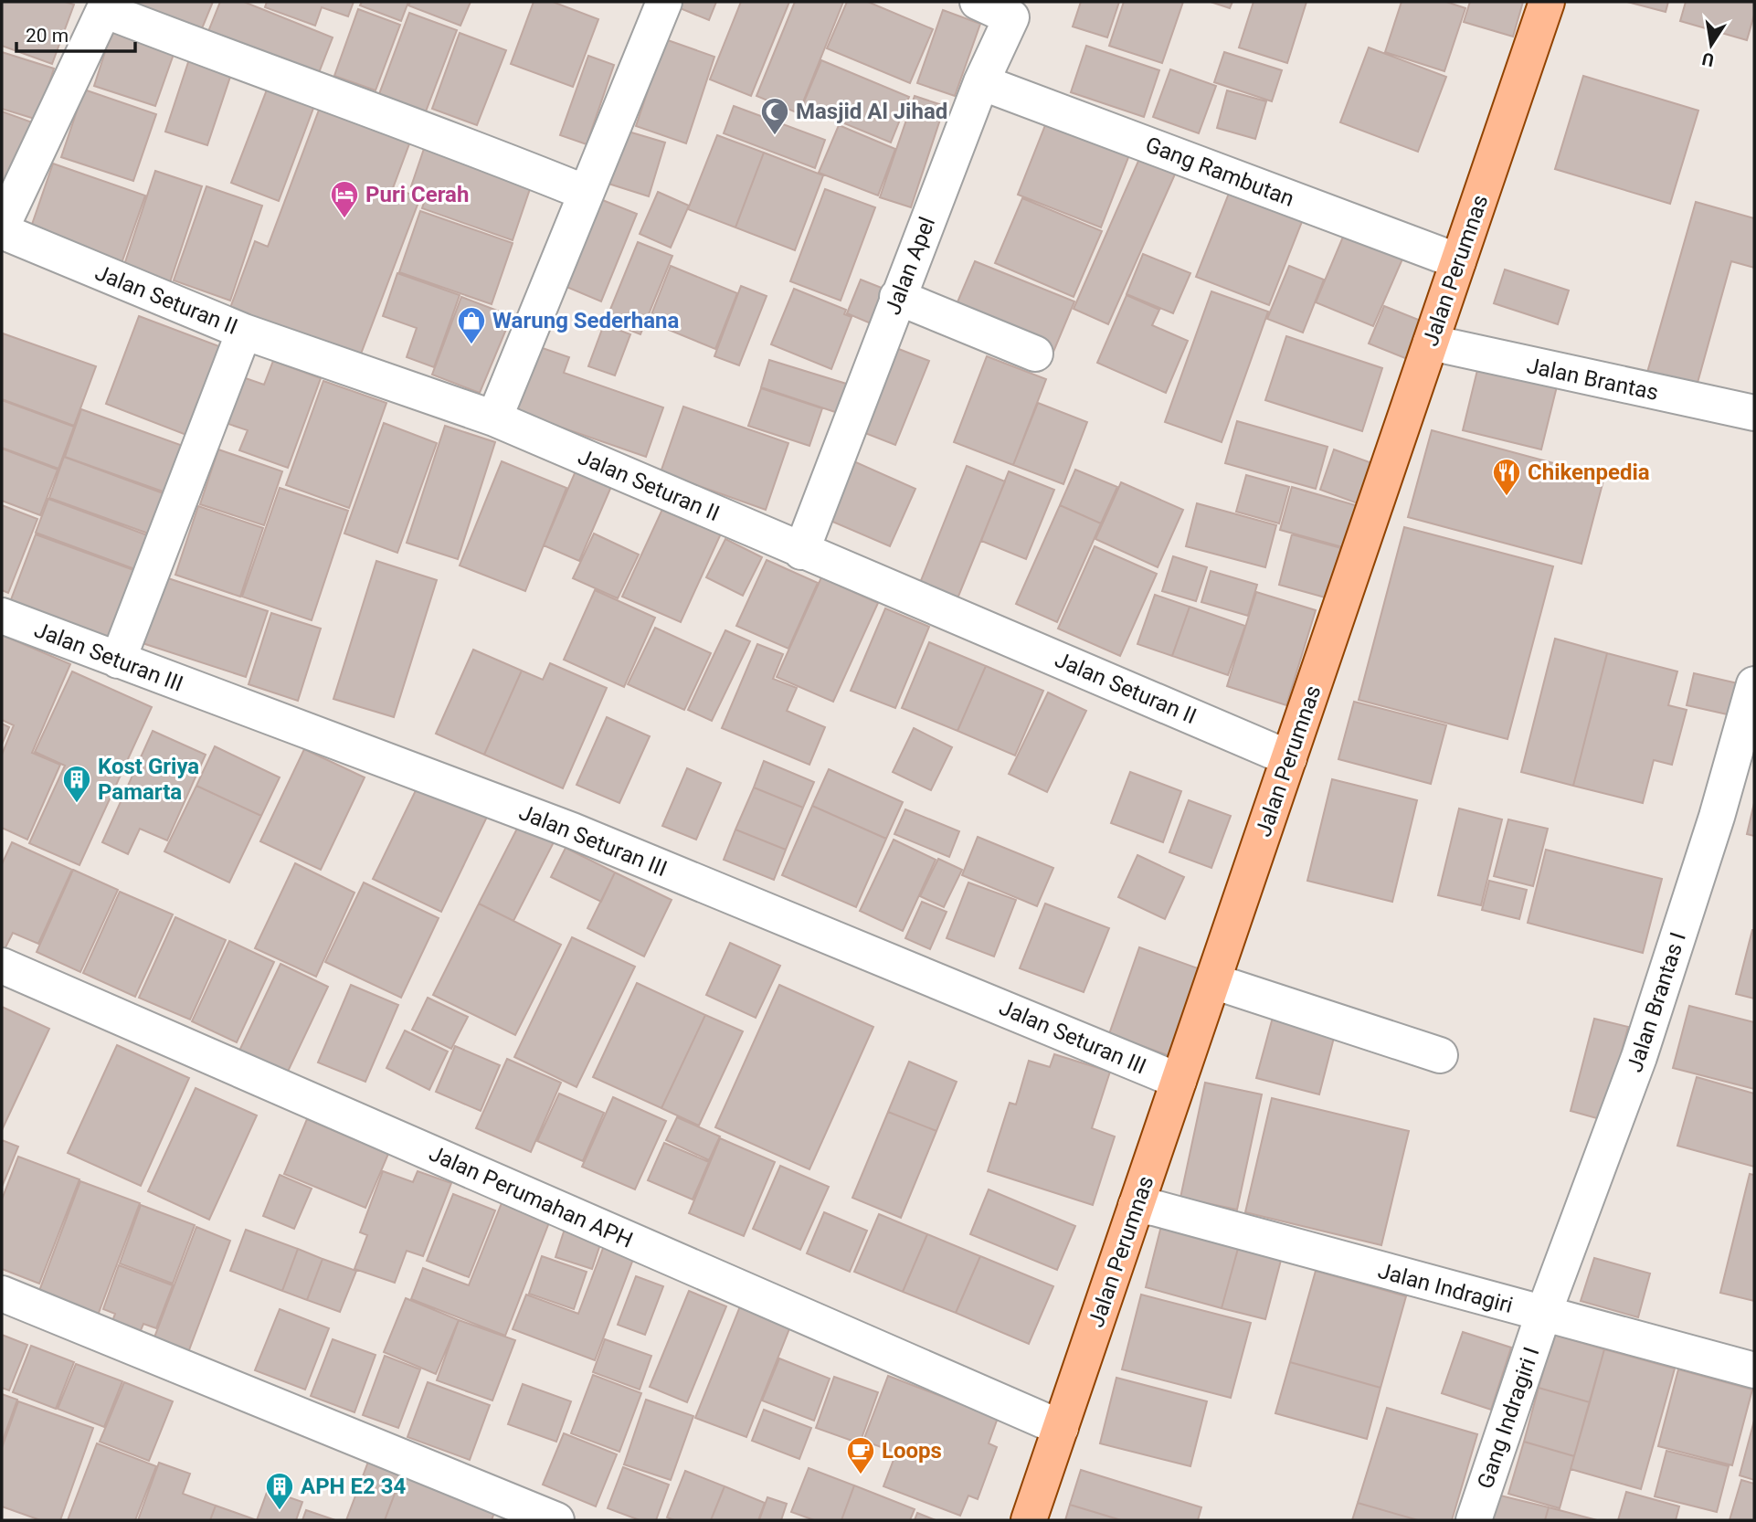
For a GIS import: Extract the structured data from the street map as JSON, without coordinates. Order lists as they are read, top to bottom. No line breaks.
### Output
{"streets":{"main road":["Jalan Perumnas"],"street":["Gang Rambutan","Jalan Apel","Jalan Seturan II","Jalan Brantas","Jalan Seturan III","Jalan Brantas I","Jalan Perumahan APH","Jalan Indragiri","Gang Indragiri I"]},"crossings":[["Gang Rambutan","Jalan Apel"],["Gang Rambutan","Jalan Perumnas"],["Jalan Apel","Jalan Seturan II"],["Jalan Perumnas","Jalan Seturan II"],["Jalan Perumnas","Jalan Brantas"],["Jalan Perumnas","Jalan Seturan III"],["Jalan Perumnas","Jalan Perumahan APH"],["Jalan Perumnas","Jalan Indragiri"],["Jalan Brantas I","Jalan Indragiri"],["Jalan Brantas I","Gang Indragiri I"],["Jalan Indragiri","Gang Indragiri I"]],"places":{"mosque":["Masjid Al Jihad"],"hotel":["Puri Cerah"],"shop":["Warung Sederhana"],"restaurant":["Chikenpedia"],"building":["Kost Griya Pamarta","APH E2 34"],"cafe":["Loops"]},"scale_bar":"20 m","north":"bottom"}
